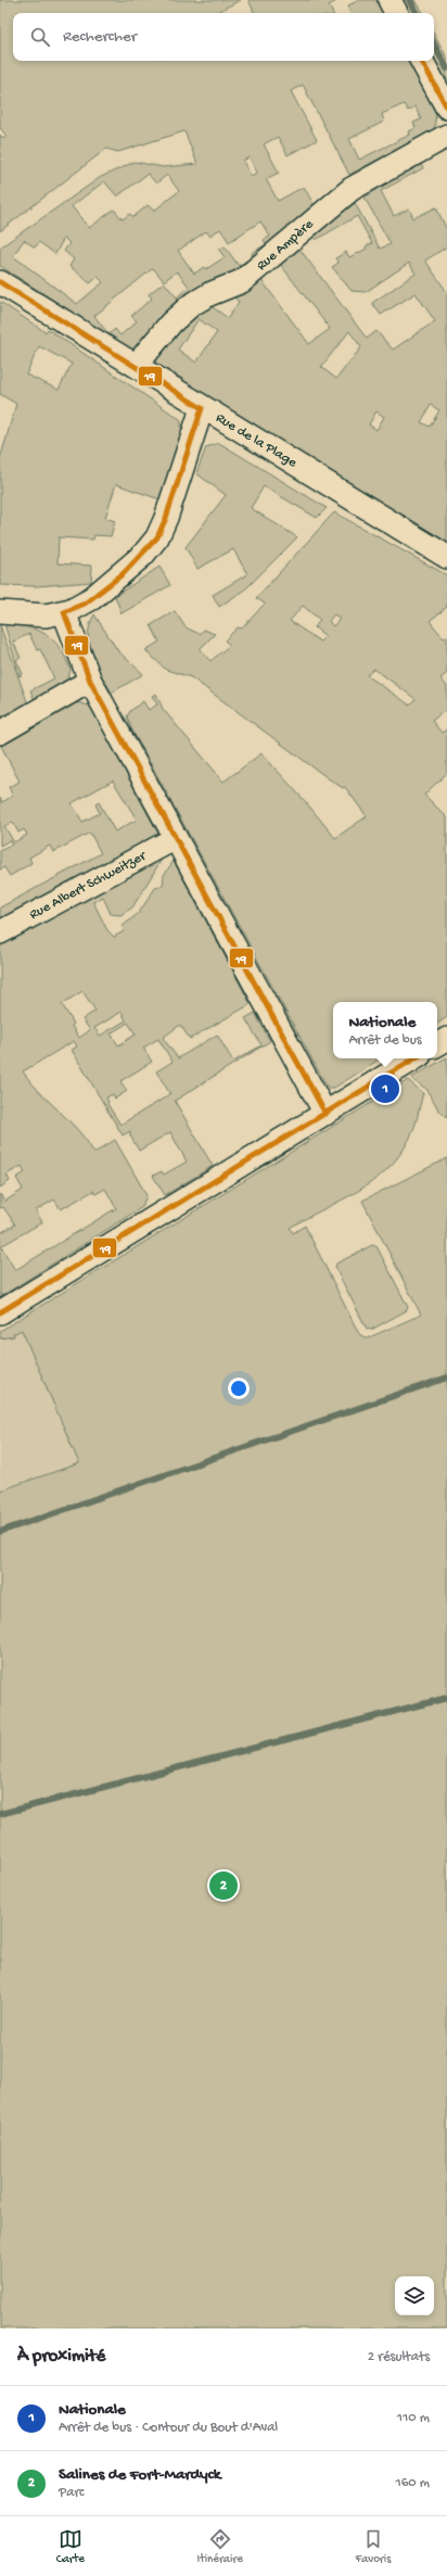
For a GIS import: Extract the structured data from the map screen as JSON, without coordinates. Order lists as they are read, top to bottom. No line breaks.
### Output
{"streets":{"street":["Rue Ampère","Rue de la Plage","Rue Albert Schweitzer"]},"crossings":[["Rue Ampère","Rue de la Plage"]],"lines":["transit line 19"],"page":{"search":"Rechercher","popup":["Nationale","Arrêt de bus"],"pins":["1","2"],"heading":["À proximité","2 résultats"],"list":[{"mark":"1","name":"Nationale","note":"Arrêt de bus · Contour du Bout d'Aval","value":"110 m"},{"mark":"2","name":"Salines de Fort-Mardyck","note":"Parc","value":"160 m"}],"nav":["Carte","Itinéraire","Favoris"]}}
